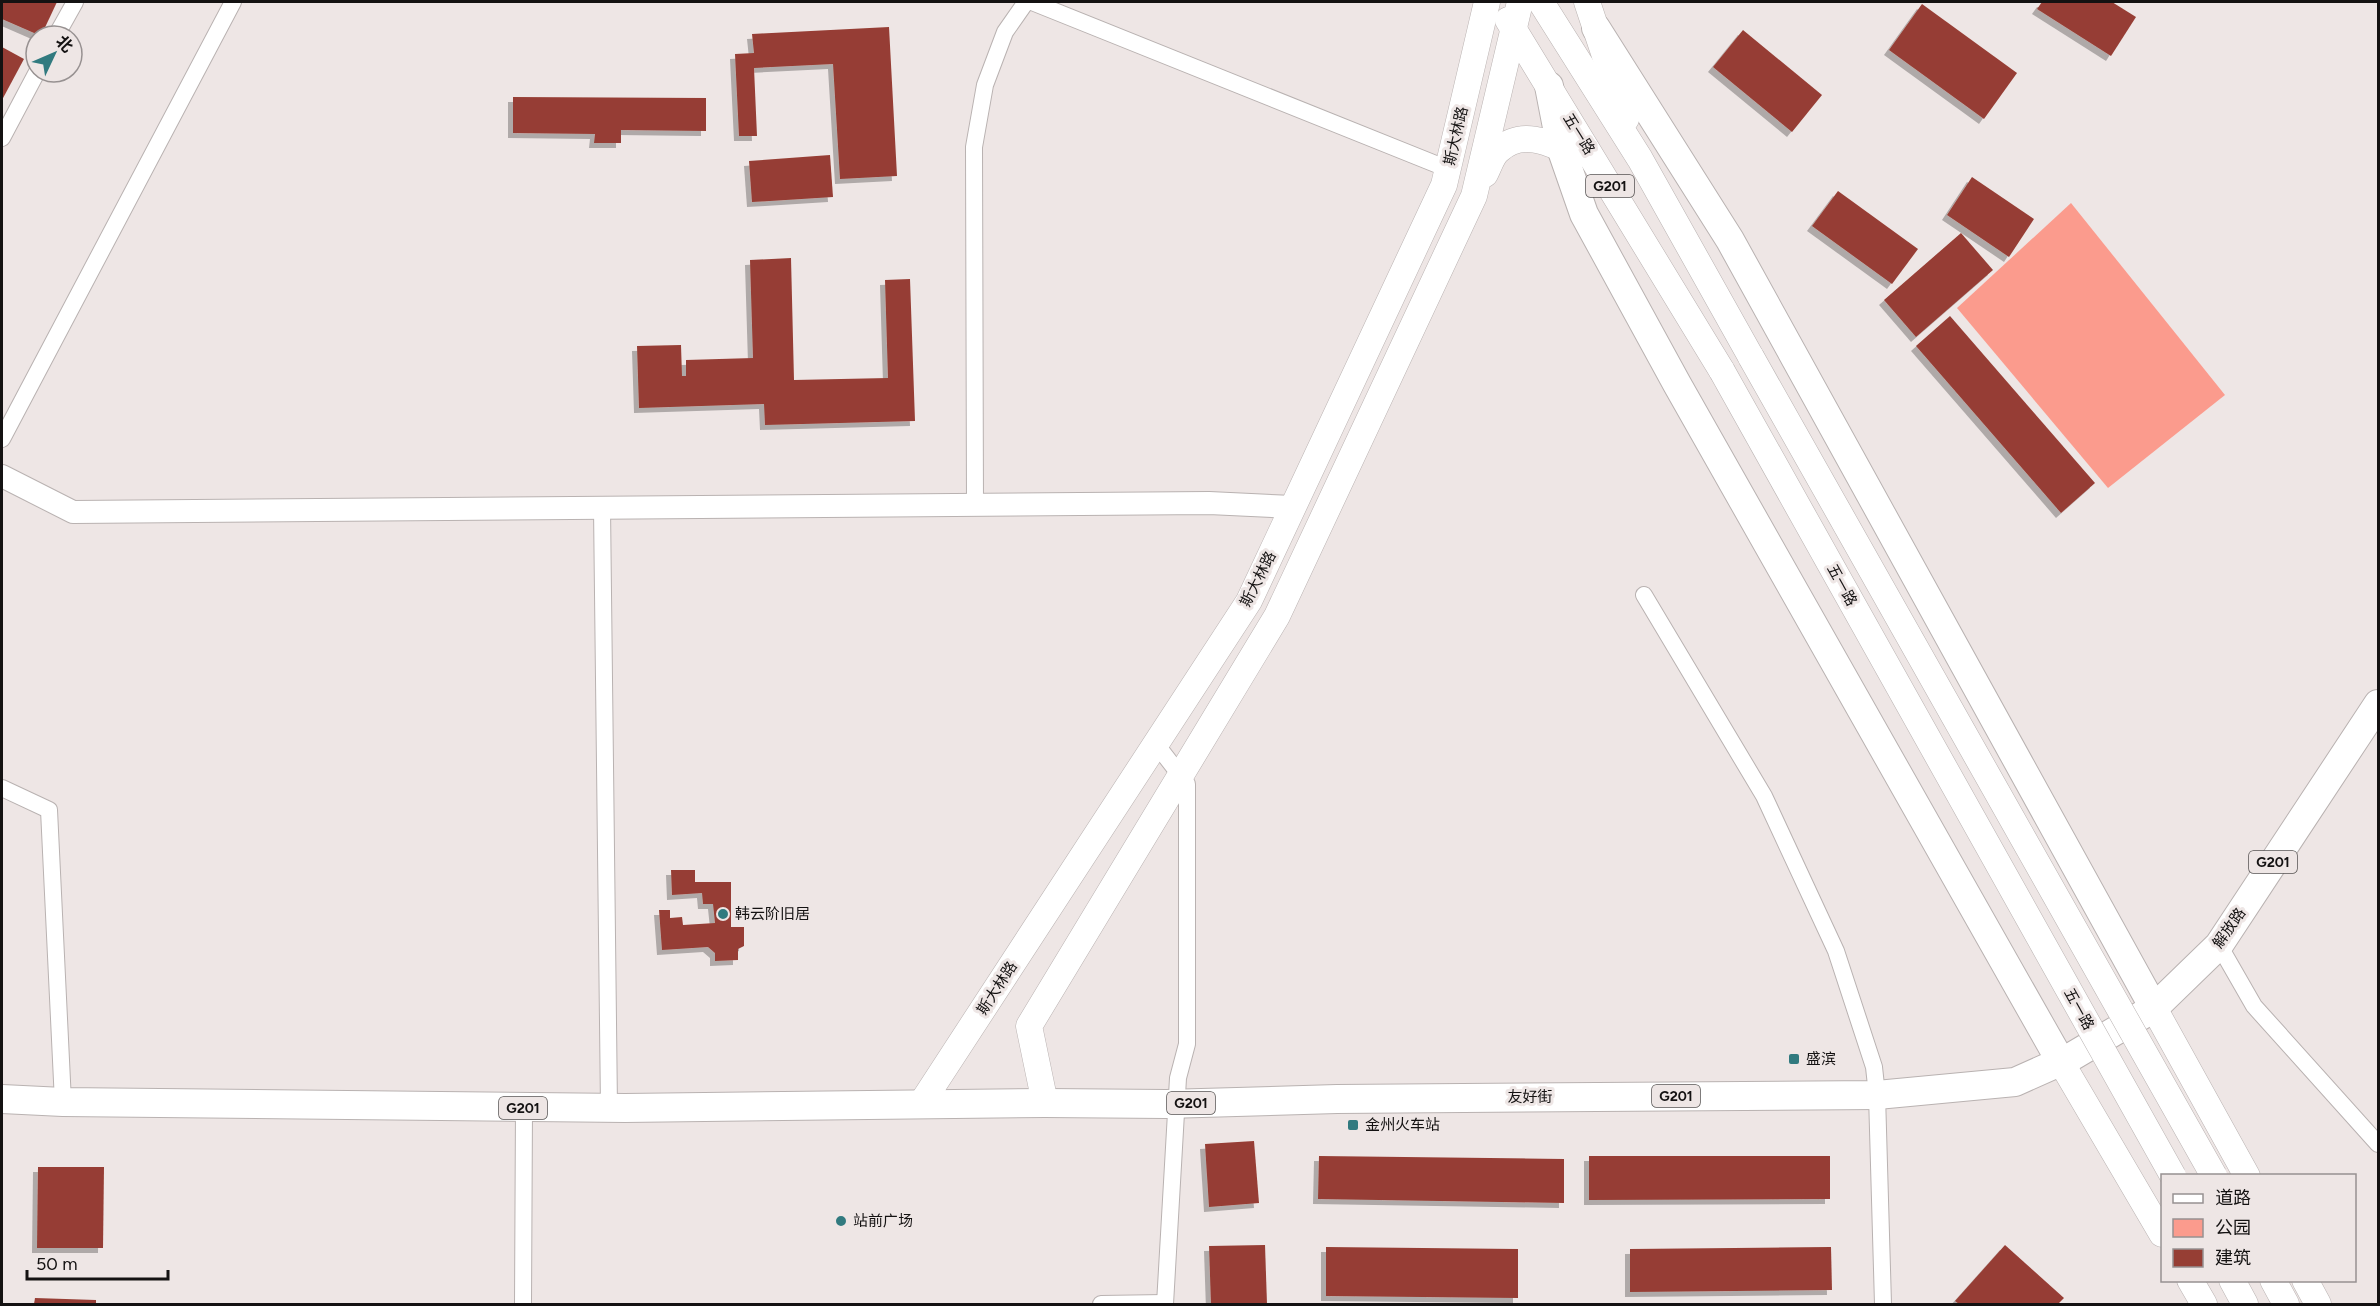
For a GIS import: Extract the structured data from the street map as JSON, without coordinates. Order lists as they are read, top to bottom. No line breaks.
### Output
{"streets":{"highway":["G201","解放路","友好街"],"main road":["五一路","斯大林路"]},"crossings":[["五一路","斯大林路"],["斯大林路","G201"],["斯大林路","友好街"],["G201","友好街"],["解放路","友好街"]],"places":{"other":["韩云阶旧居","站前广场"],"transit":["盛滨","金州火车站"]},"legend":["道路","公园","建筑"],"scale_bar":"50 m","north":"top right"}
